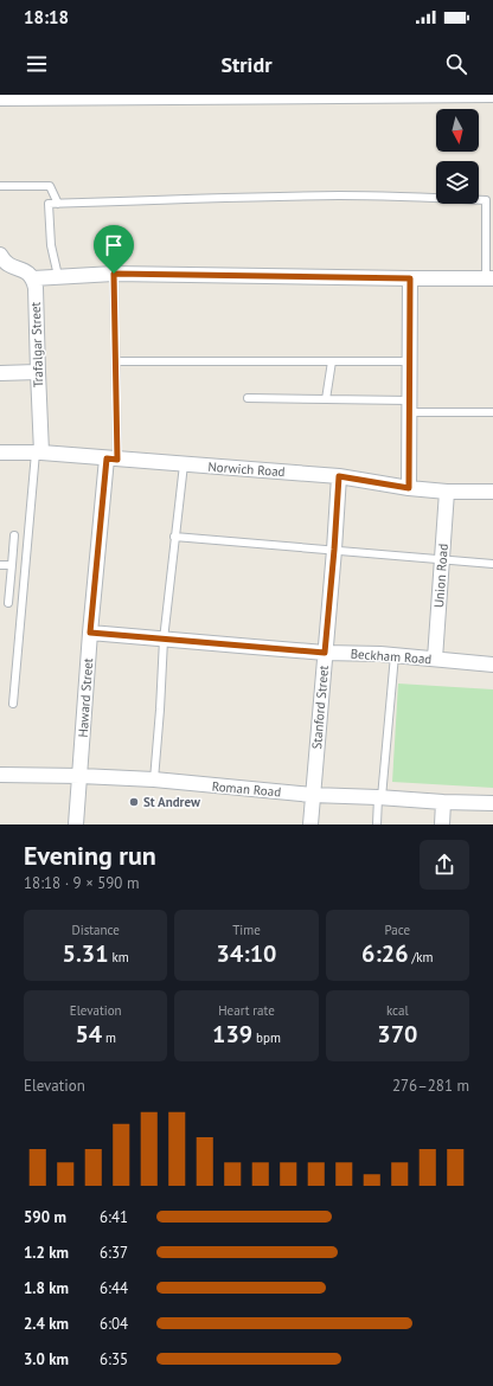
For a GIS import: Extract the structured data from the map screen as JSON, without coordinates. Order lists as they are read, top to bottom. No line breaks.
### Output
{"streets":{"street":["Trafalgar Street","Norwich Road","Union Road","Beckham Road","Haward Street","Stanford Street","Roman Road"]},"crossings":[["Trafalgar Street","Norwich Road"],["Norwich Road","Union Road"],["Norwich Road","Haward Street"],["Norwich Road","Stanford Street"],["Union Road","Beckham Road"],["Beckham Road","Haward Street"],["Beckham Road","Stanford Street"],["Haward Street","Roman Road"],["Stanford Street","Roman Road"]],"places":["St Andrew"],"north":"bottom","page":{"status":"18:18","header":"Stridr","heading":["Evening run","18:18 · 9 × 590 m"],"stats":[["Distance","5.31 km"],["Time","34:10"],["Pace","6:26 /km"],["Elevation","54 m"],["Heart rate","139 bpm"],["kcal","370"]],"chart":["Elevation","276–281 m"],"list":[{"name":"590 m","note":"6:41"},{"name":"1.2 km","note":"6:37"},{"name":"1.8 km","note":"6:44"},{"name":"2.4 km","note":"6:04"},{"name":"3.0 km","note":"6:35"}]}}
